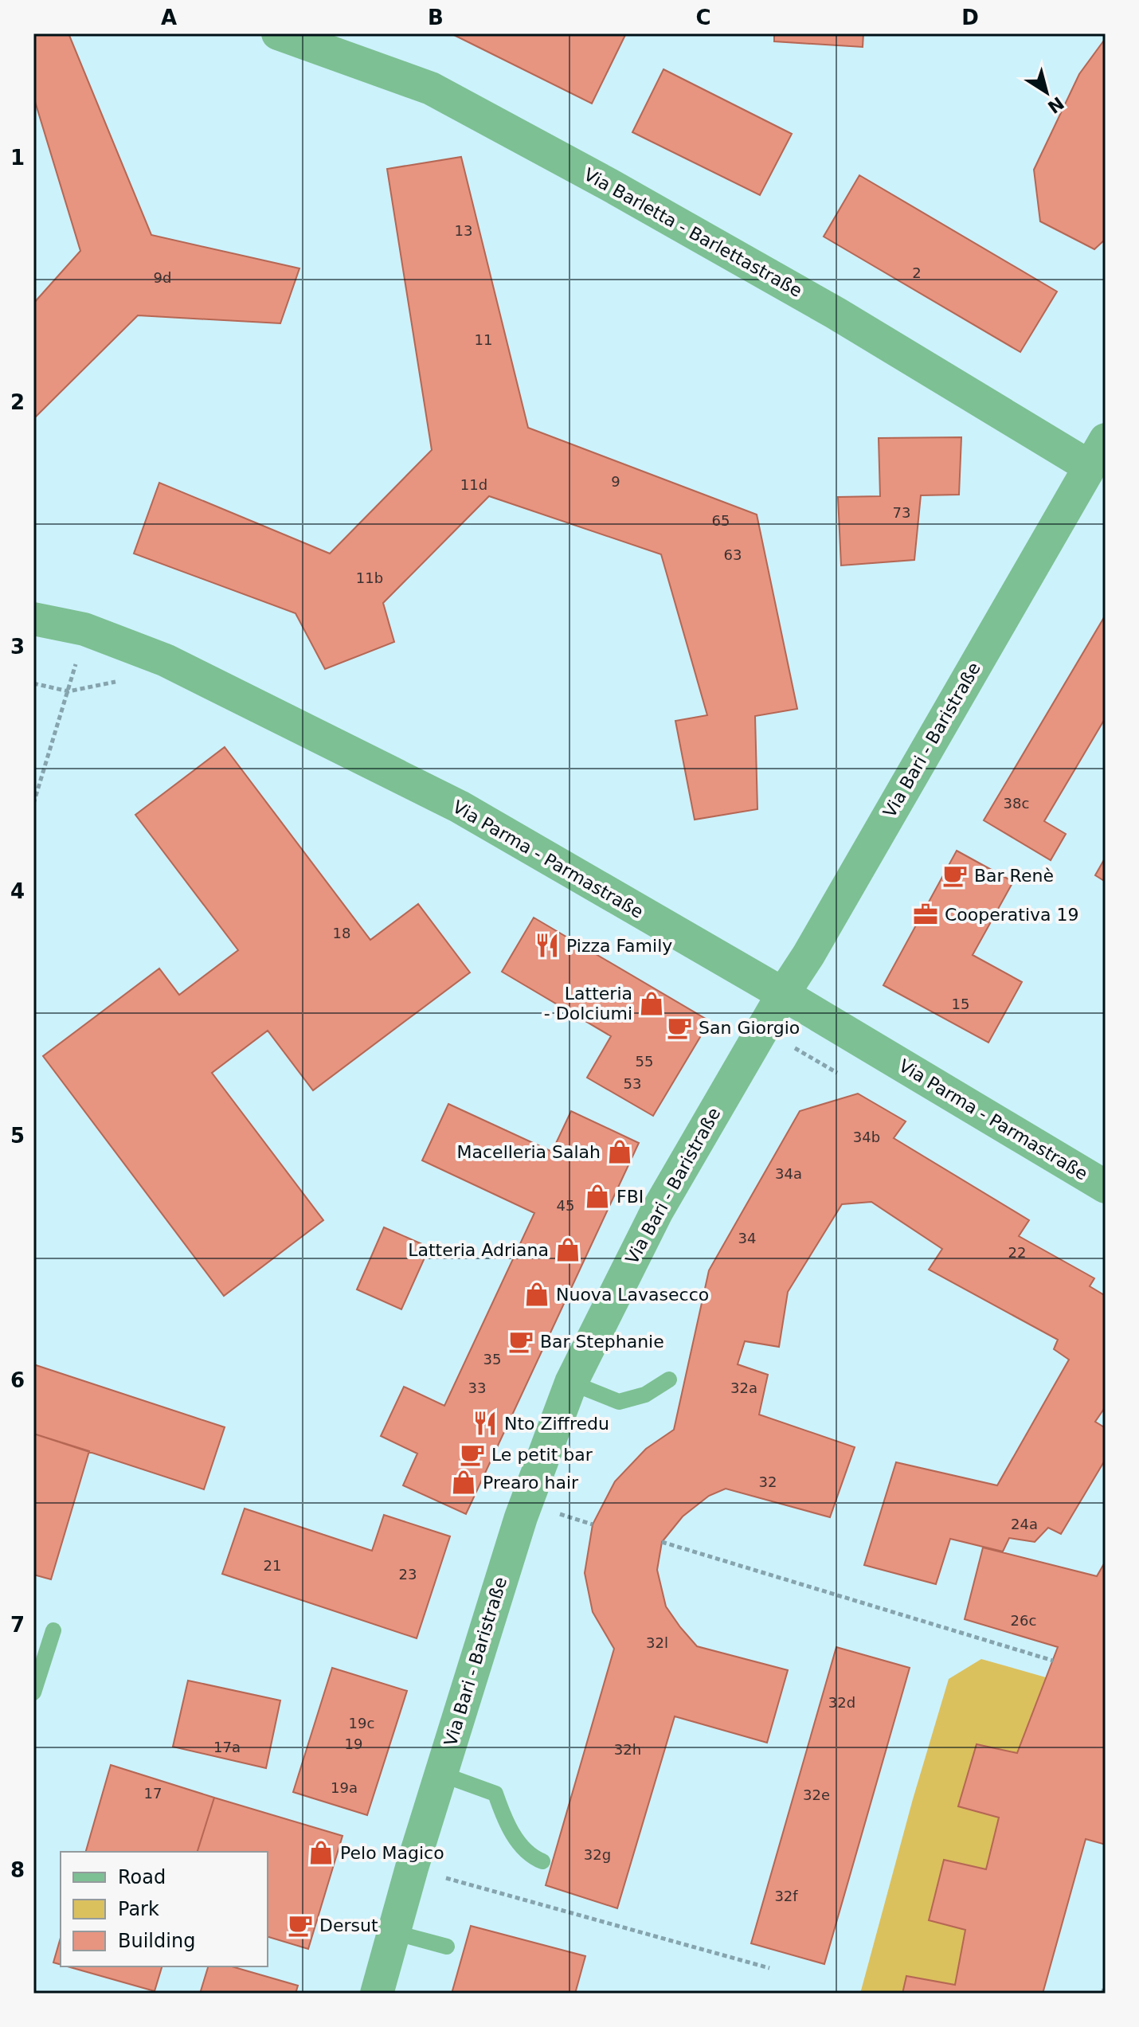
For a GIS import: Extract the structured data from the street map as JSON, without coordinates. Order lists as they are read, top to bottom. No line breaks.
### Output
{"streets":{"street":["Via Barletta - Barlettastraße","Via Bari - Baristraße","Via Parma - Parmastraße"]},"crossings":[["Via Barletta - Barlettastraße","Via Bari - Baristraße"],["Via Bari - Baristraße","Via Parma - Parmastraße"]],"places":{"cafe":["Bar Renè","San Giorgio","Bar Stephanie","Le petit bar","Dersut"],"office":["Cooperativa 19"],"restaurant":["Pizza Family","Nto Ziffredu"],"shop":["Latteria - Dolciumi","Macelleria Salah","FBI","Latteria Adriana","Nuova Lavasecco","Prearo hair","Pelo Magico"]},"house_numbers":["13","2","9d","11","9","11d","73","65","63","11b","38c","18","15","55","53","34b","34a","45","34","22","35","33","32a","32","24a","21","23","26c","32l","32d","19c","19","17a","32h","19a","17","32e","32g","32f"],"legend":["Road","Park","Building"],"north":"bottom right","grid":{"columns":["A","B","C","D"],"rows":["1","2","3","4","5","6","7","8"]}}
